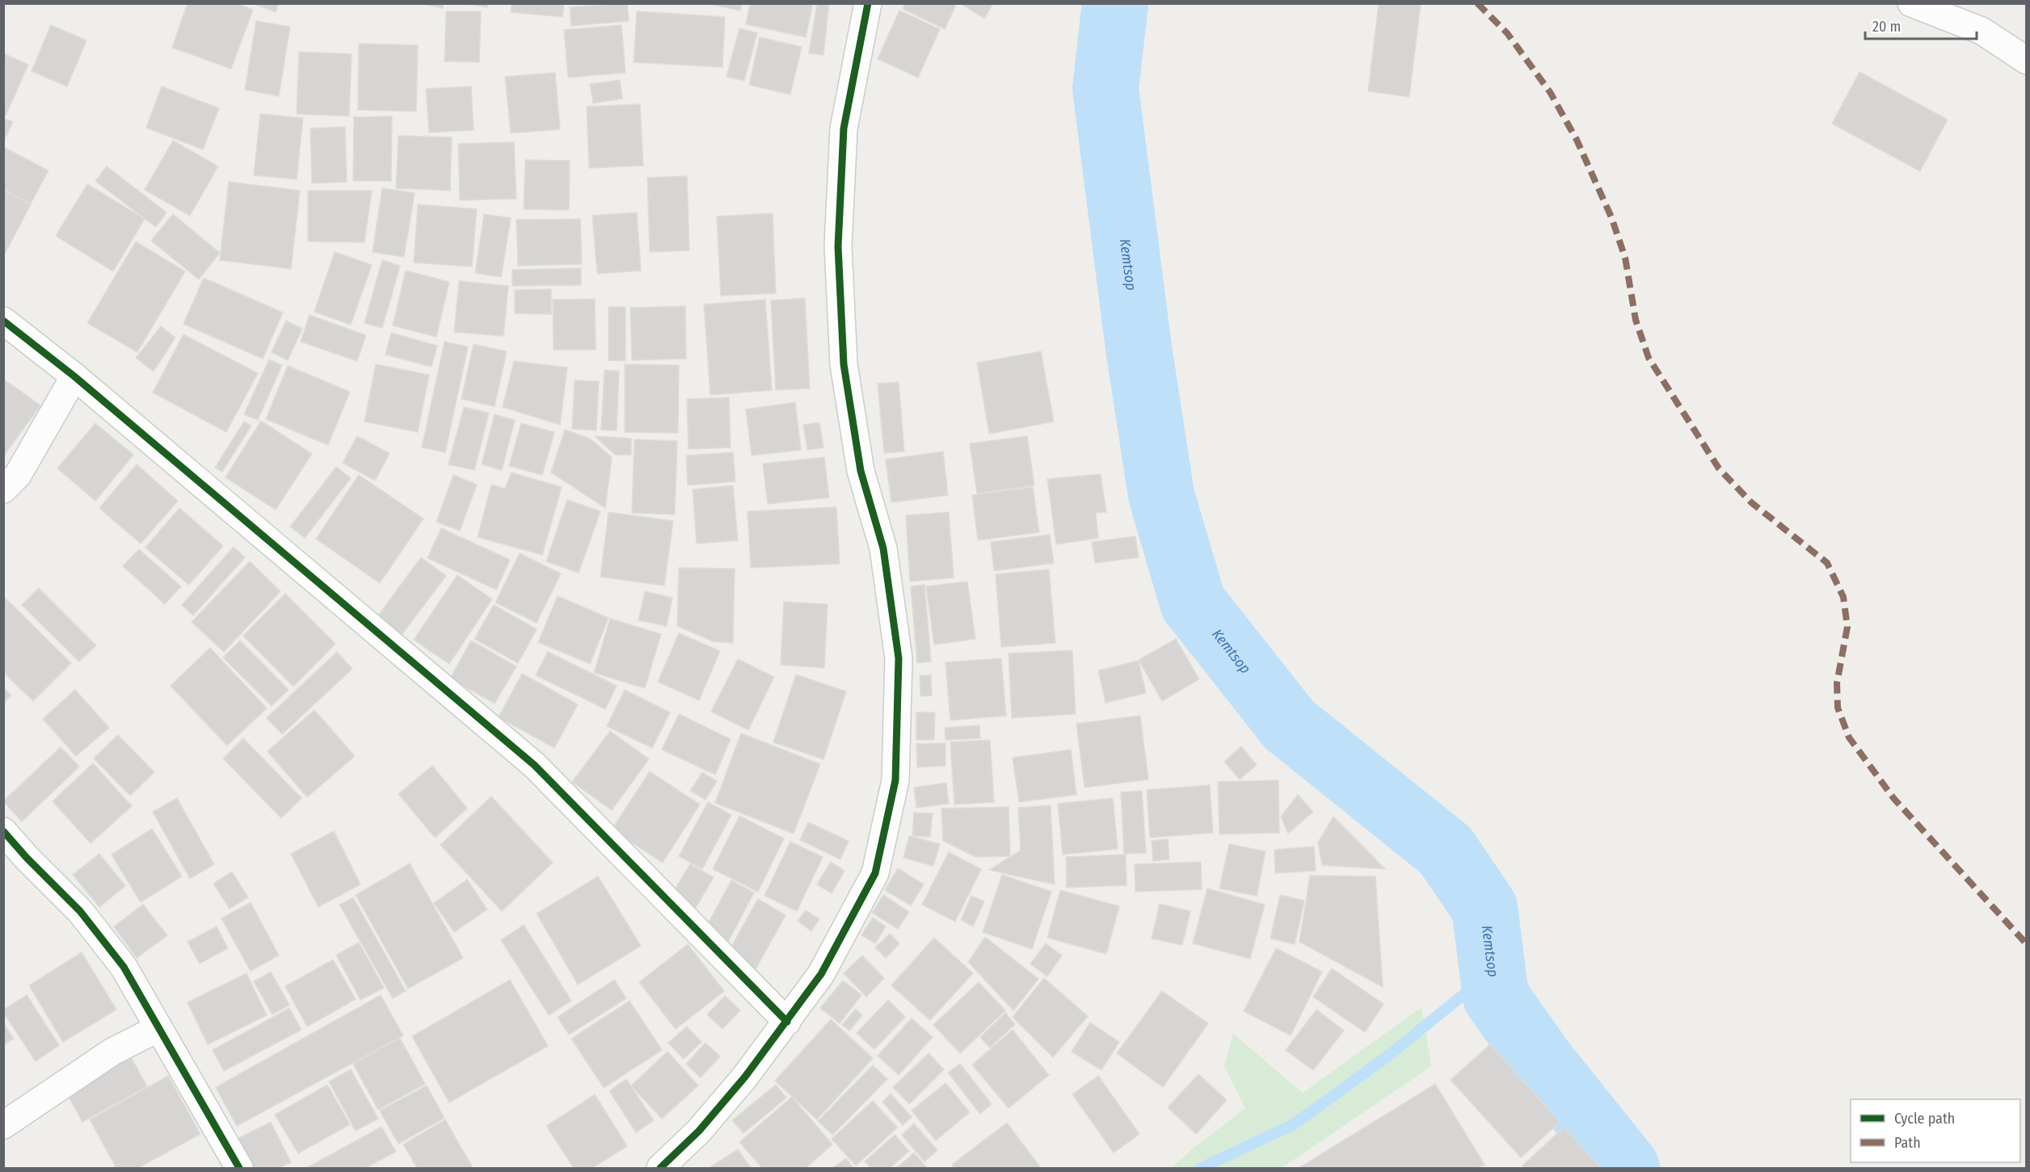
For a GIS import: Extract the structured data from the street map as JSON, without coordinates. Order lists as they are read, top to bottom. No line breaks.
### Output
{"water":["Kemtsop"],"legend":["Cycle path","Path"],"scale_bar":"20 m"}
